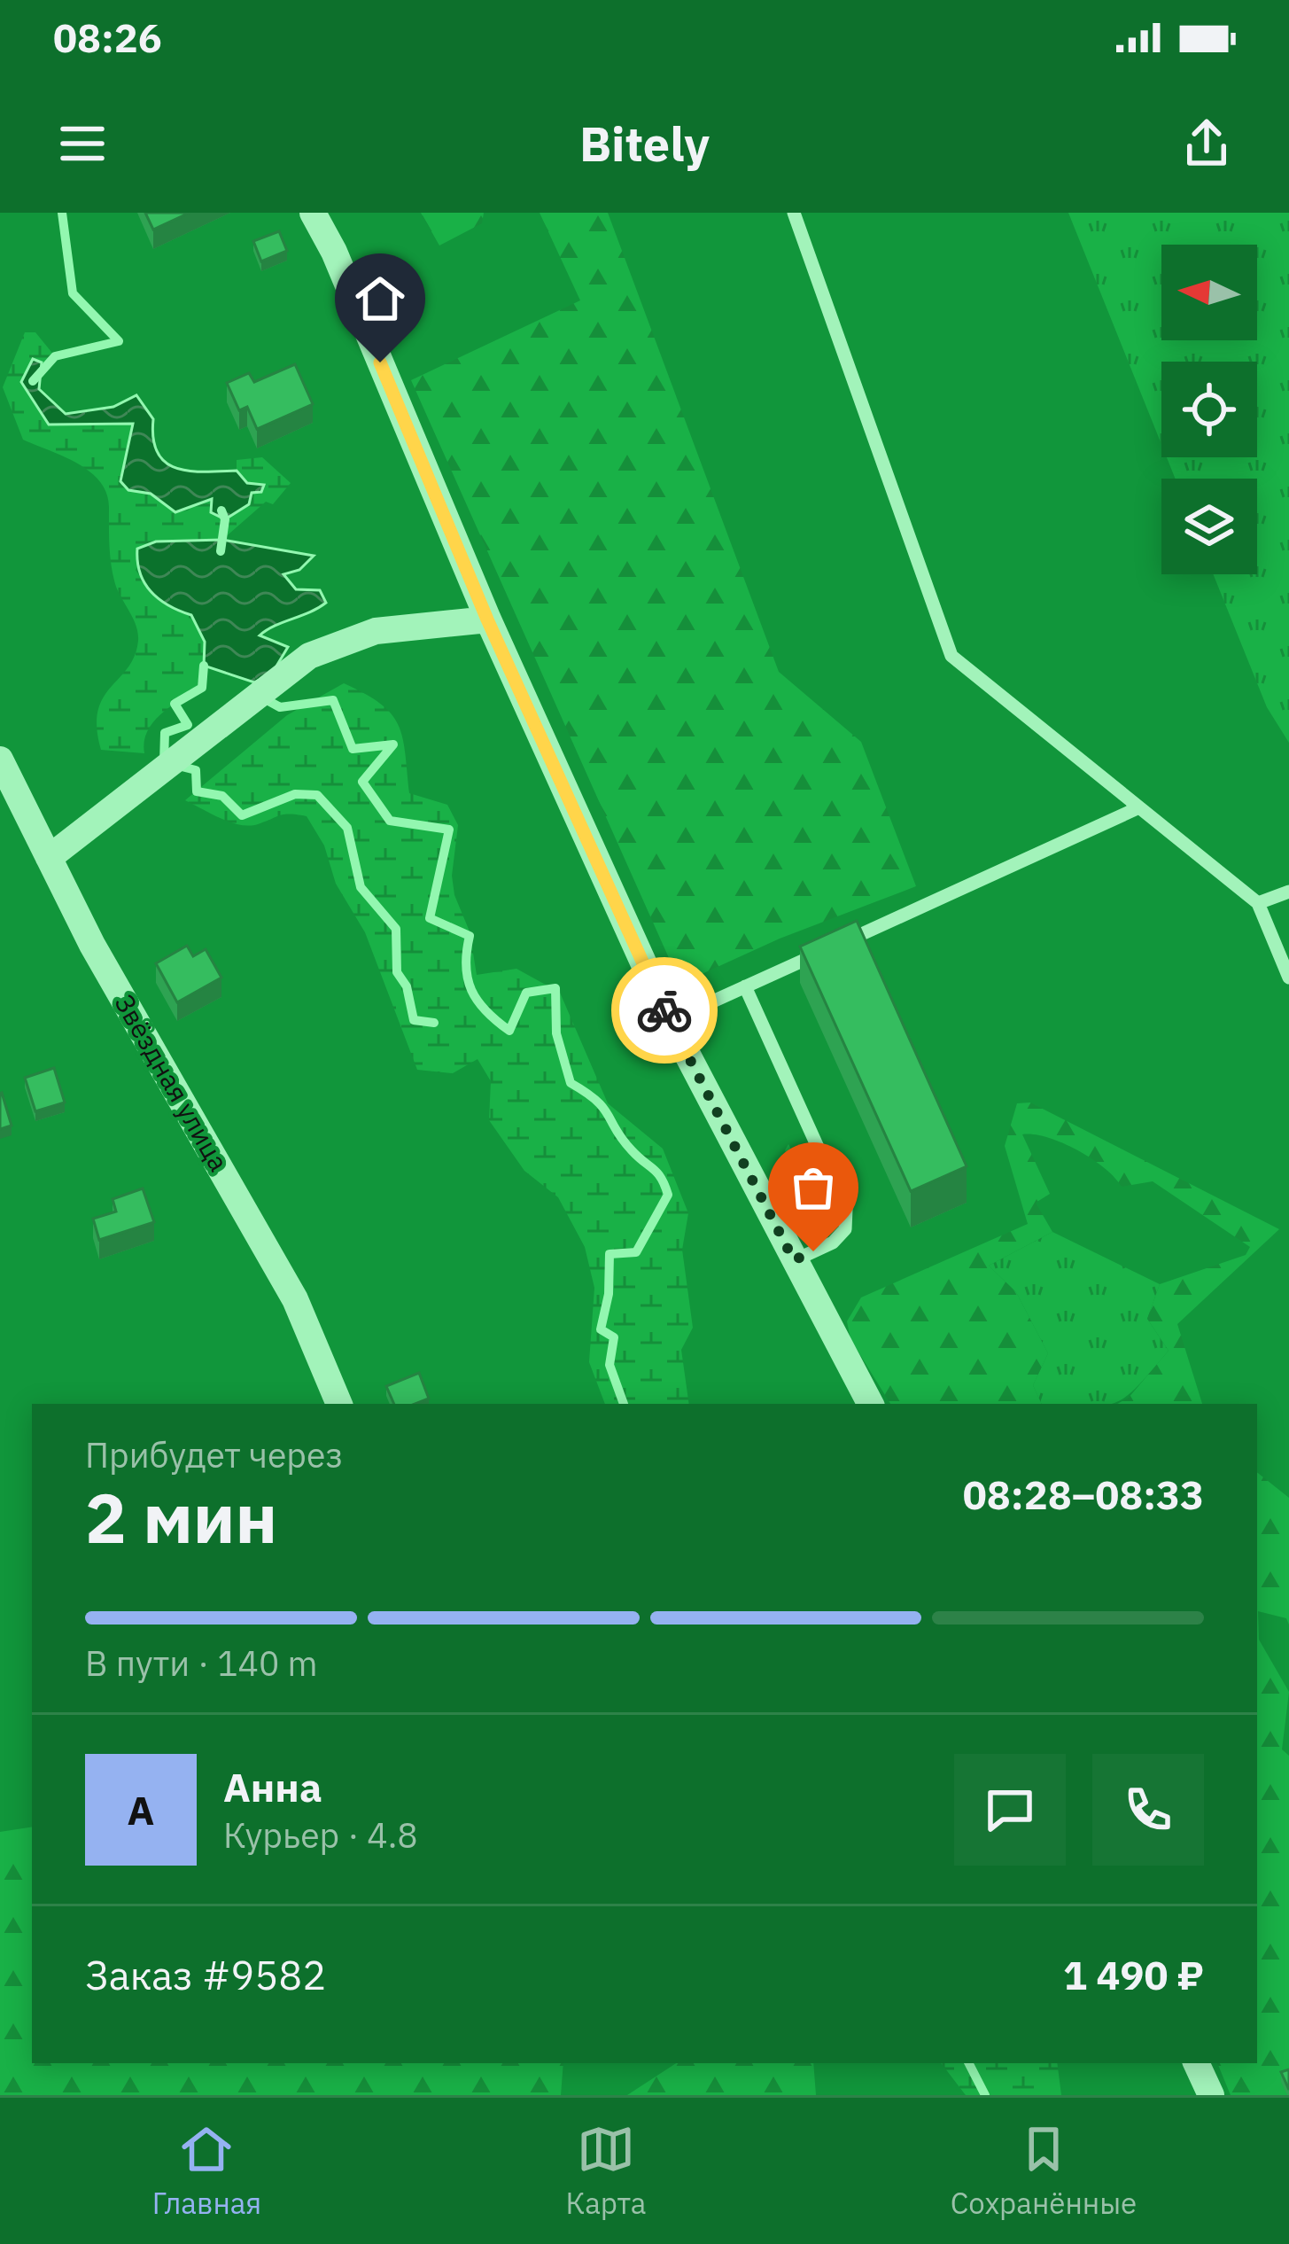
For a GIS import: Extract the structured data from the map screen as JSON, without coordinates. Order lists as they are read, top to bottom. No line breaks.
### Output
{"streets":{"street":["Звёздная улица"]},"north":"left","page":{"status":"08:26","header":"Bitely","heading":["2 мин","Прибудет через","08:28–08:33"],"panel":["Анна","Курьер · 4.8","Заказ #9582","1 490 ₽"],"bar":"В пути · 140 m","round":"А","tabs":["Главная","Карта","Сохранённые"]}}
